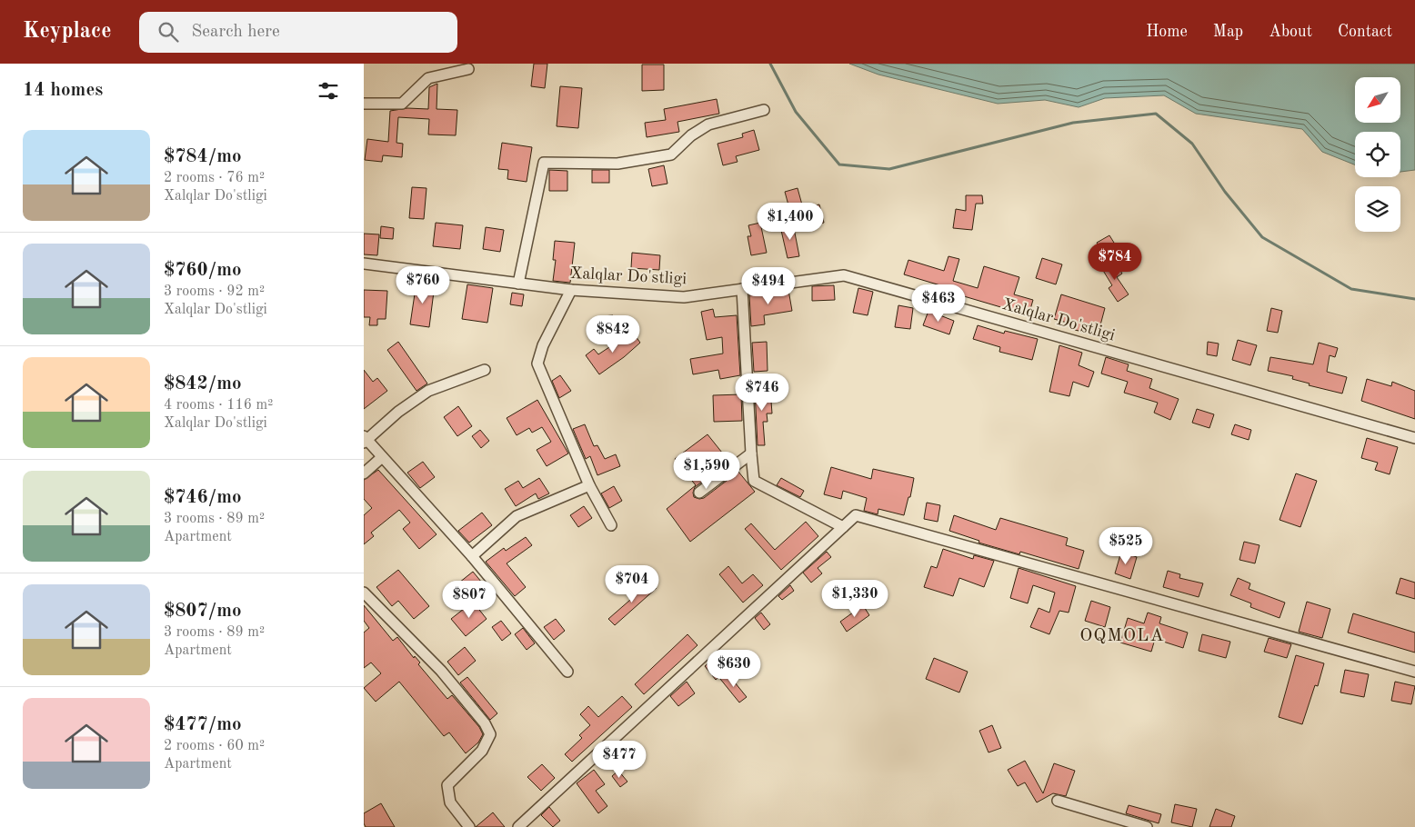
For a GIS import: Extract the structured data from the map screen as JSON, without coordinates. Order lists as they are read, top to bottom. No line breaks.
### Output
{"streets":{"street":["Xalqlar Do'stligi"]},"districts":["OQMOLA"],"north":"bottom left","page":{"header":"Keyplace","search":"Search here","nav":["Home","Map","About","Contact"],"heading":"14 homes","list":[{"name":"$784/mo","note":"2 rooms · 76 m² · Xalqlar Do'stligi"},{"name":"$760/mo","note":"3 rooms · 92 m² · Xalqlar Do'stligi"},{"name":"$842/mo","note":"4 rooms · 116 m² · Xalqlar Do'stligi"},{"name":"$746/mo","note":"3 rooms · 89 m² · Apartment"},{"name":"$807/mo","note":"3 rooms · 89 m² · Apartment"},{"name":"$477/mo","note":"2 rooms · 60 m² · Apartment"}],"price":["$1,400","$784","$760","$494","$463","$842","$746","$1,590","$525","$704","$1,330","$807","$630","$477"]}}
